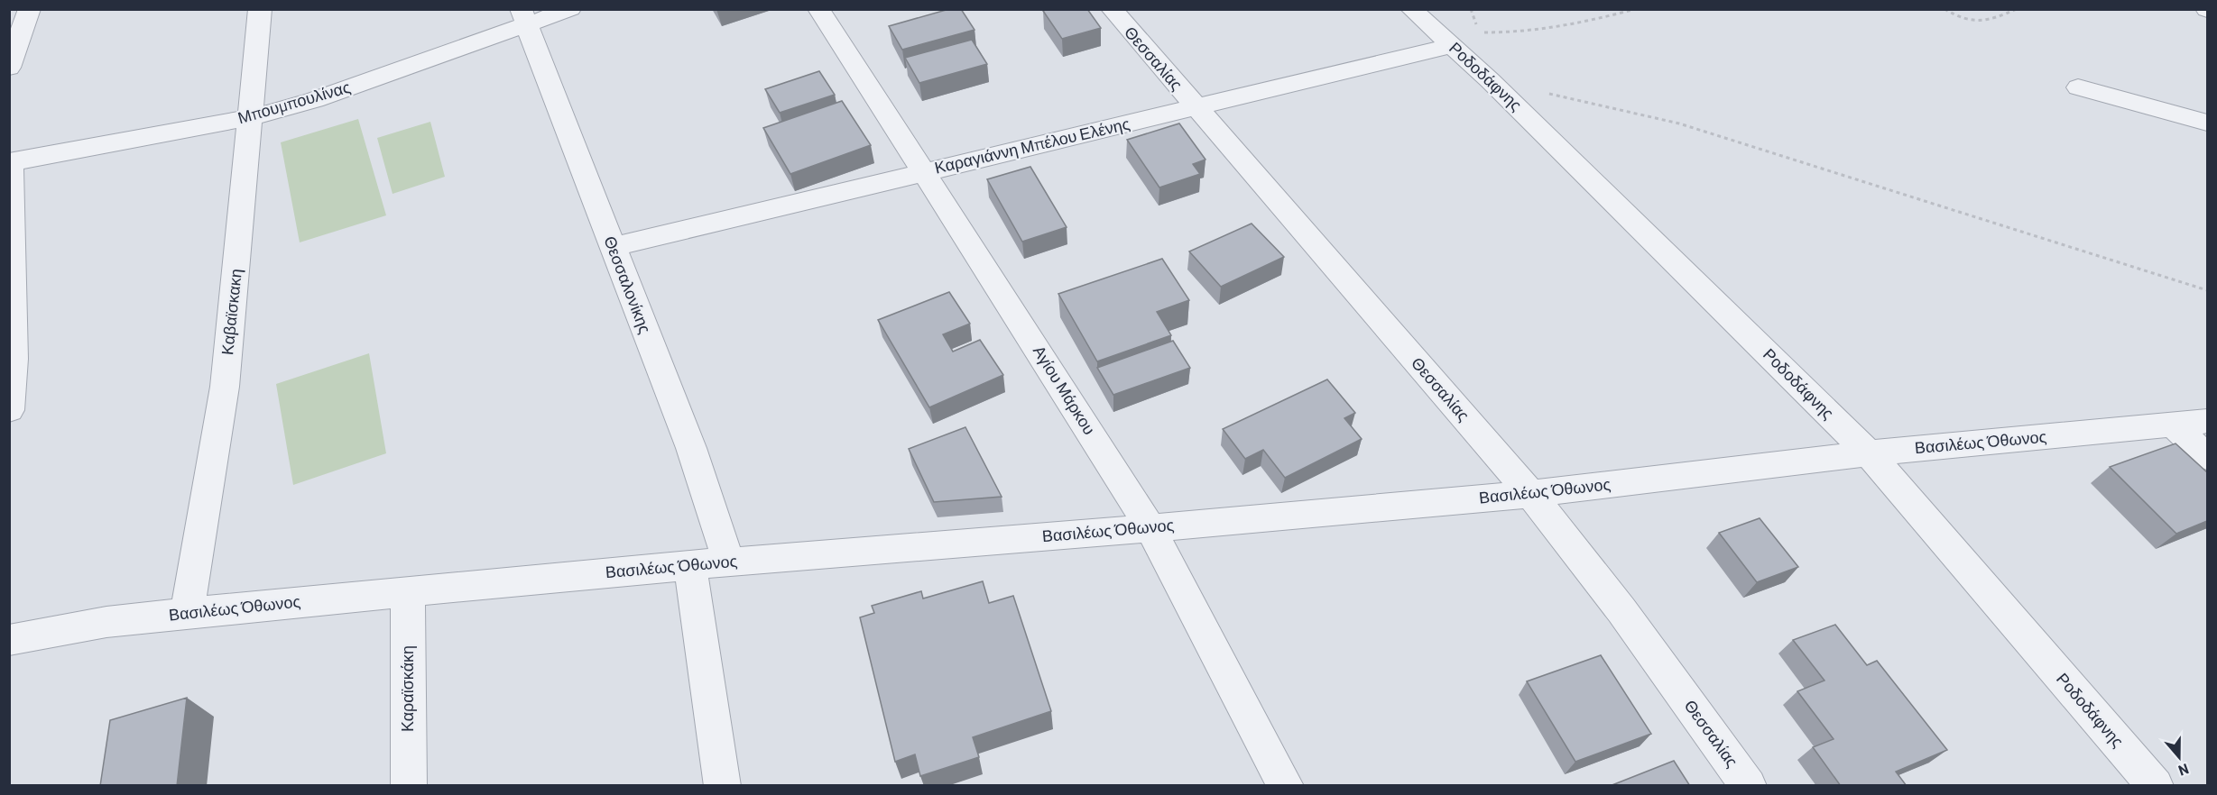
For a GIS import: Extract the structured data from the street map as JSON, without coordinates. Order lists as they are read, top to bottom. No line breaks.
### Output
{"streets":{"street":["Θεσσαλίας","Ροδοδάφνης","Μπουμπουλίνας","Καραγιάννη Μπέλου Ελένης","Θεσσαλονίκης","Καβαϊσκακη","Αγίου Μάρκου","Βασιλέως Όθωνος","Καραϊσκάκη"]},"crossings":[["Θεσσαλίας","Καραγιάννη Μπέλου Ελένης"],["Θεσσαλίας","Βασιλέως Όθωνος"],["Ροδοδάφνης","Καραγιάννη Μπέλου Ελένης"],["Ροδοδάφνης","Βασιλέως Όθωνος"],["Μπουμπουλίνας","Θεσσαλονίκης"],["Μπουμπουλίνας","Καβαϊσκακη"],["Καραγιάννη Μπέλου Ελένης","Θεσσαλονίκης"],["Καραγιάννη Μπέλου Ελένης","Αγίου Μάρκου"],["Θεσσαλονίκης","Βασιλέως Όθωνος"],["Καβαϊσκακη","Βασιλέως Όθωνος"],["Αγίου Μάρκου","Βασιλέως Όθωνος"],["Βασιλέως Όθωνος","Καραϊσκάκη"]],"north":"bottom"}
